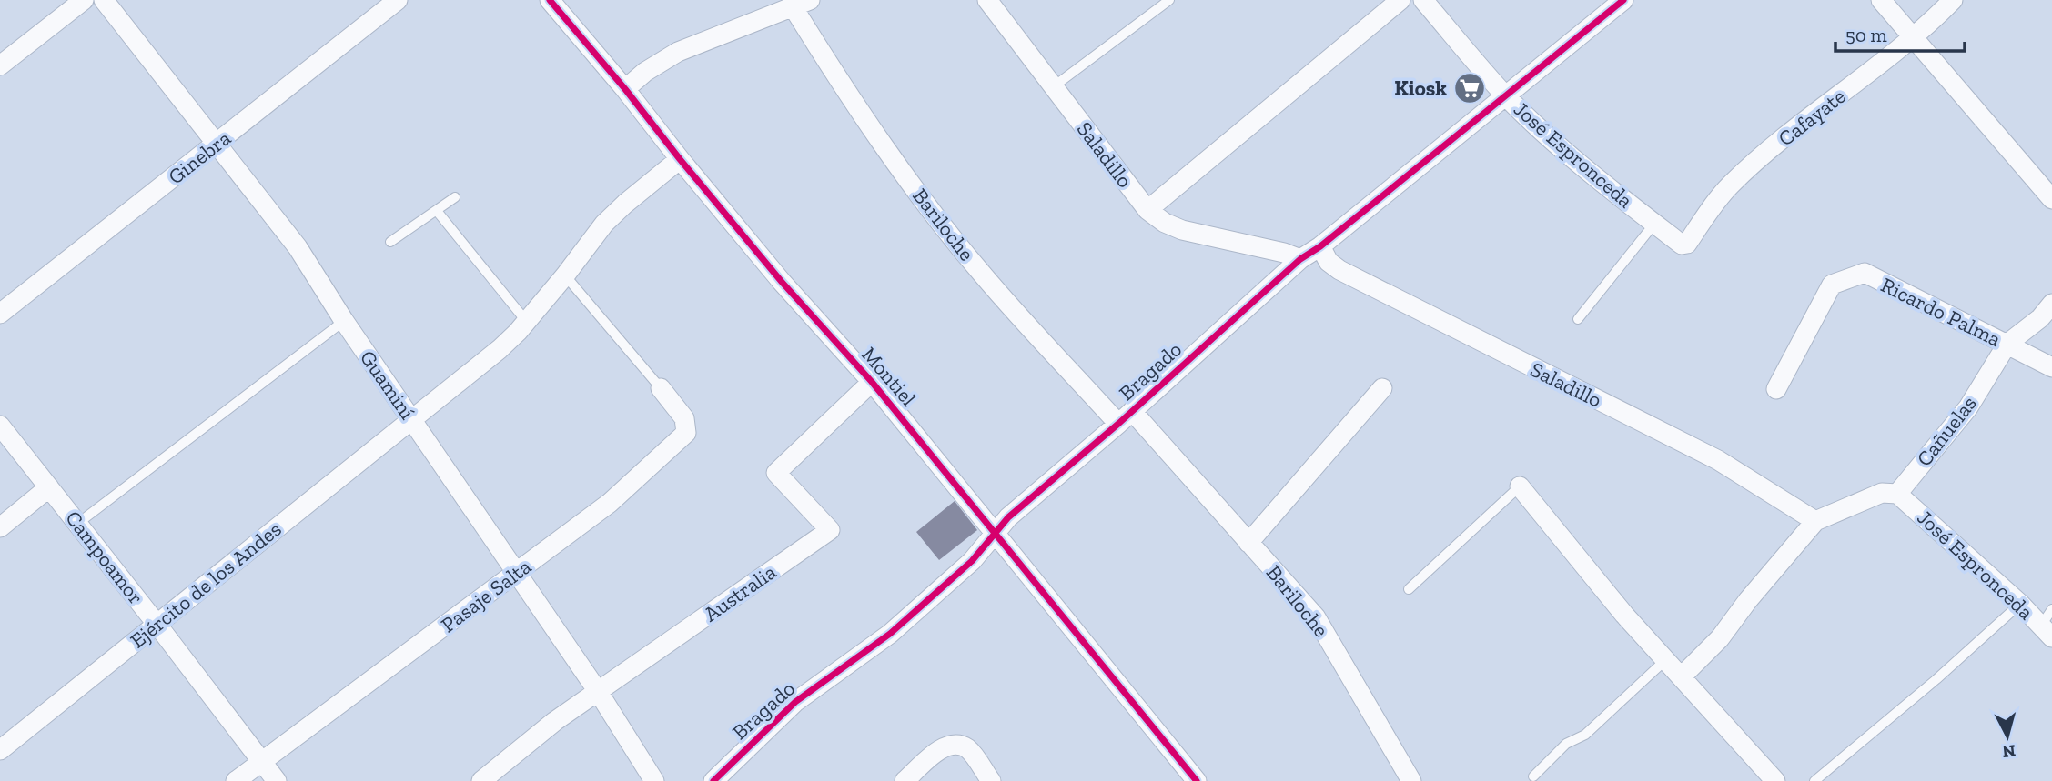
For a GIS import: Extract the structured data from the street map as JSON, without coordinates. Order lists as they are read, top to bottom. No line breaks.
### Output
{"streets":{"street":["Cafayate","Saladillo","José Espronceda","Ginebra","Bariloche","Ricardo Palma","Bragado","Montiel","Guaminí","Cañuelas","Campoamor","Ejército de los Andes","Australia","Pasaje Salta"]},"crossings":[["Cafayate","José Espronceda"],["Saladillo","Bragado"],["José Espronceda","Bragado"],["José Espronceda","Cañuelas"],["Ginebra","Guaminí"],["Bariloche","Bragado"],["Ricardo Palma","Cañuelas"],["Bragado","Montiel"],["Montiel","Ejército de los Andes"],["Montiel","Australia"],["Guaminí","Ejército de los Andes"],["Guaminí","Australia"],["Guaminí","Pasaje Salta"],["Campoamor","Ejército de los Andes"],["Campoamor","Pasaje Salta"]],"places":{"supermarket":["Kiosk"]},"scale_bar":"50 m","north":"bottom"}
